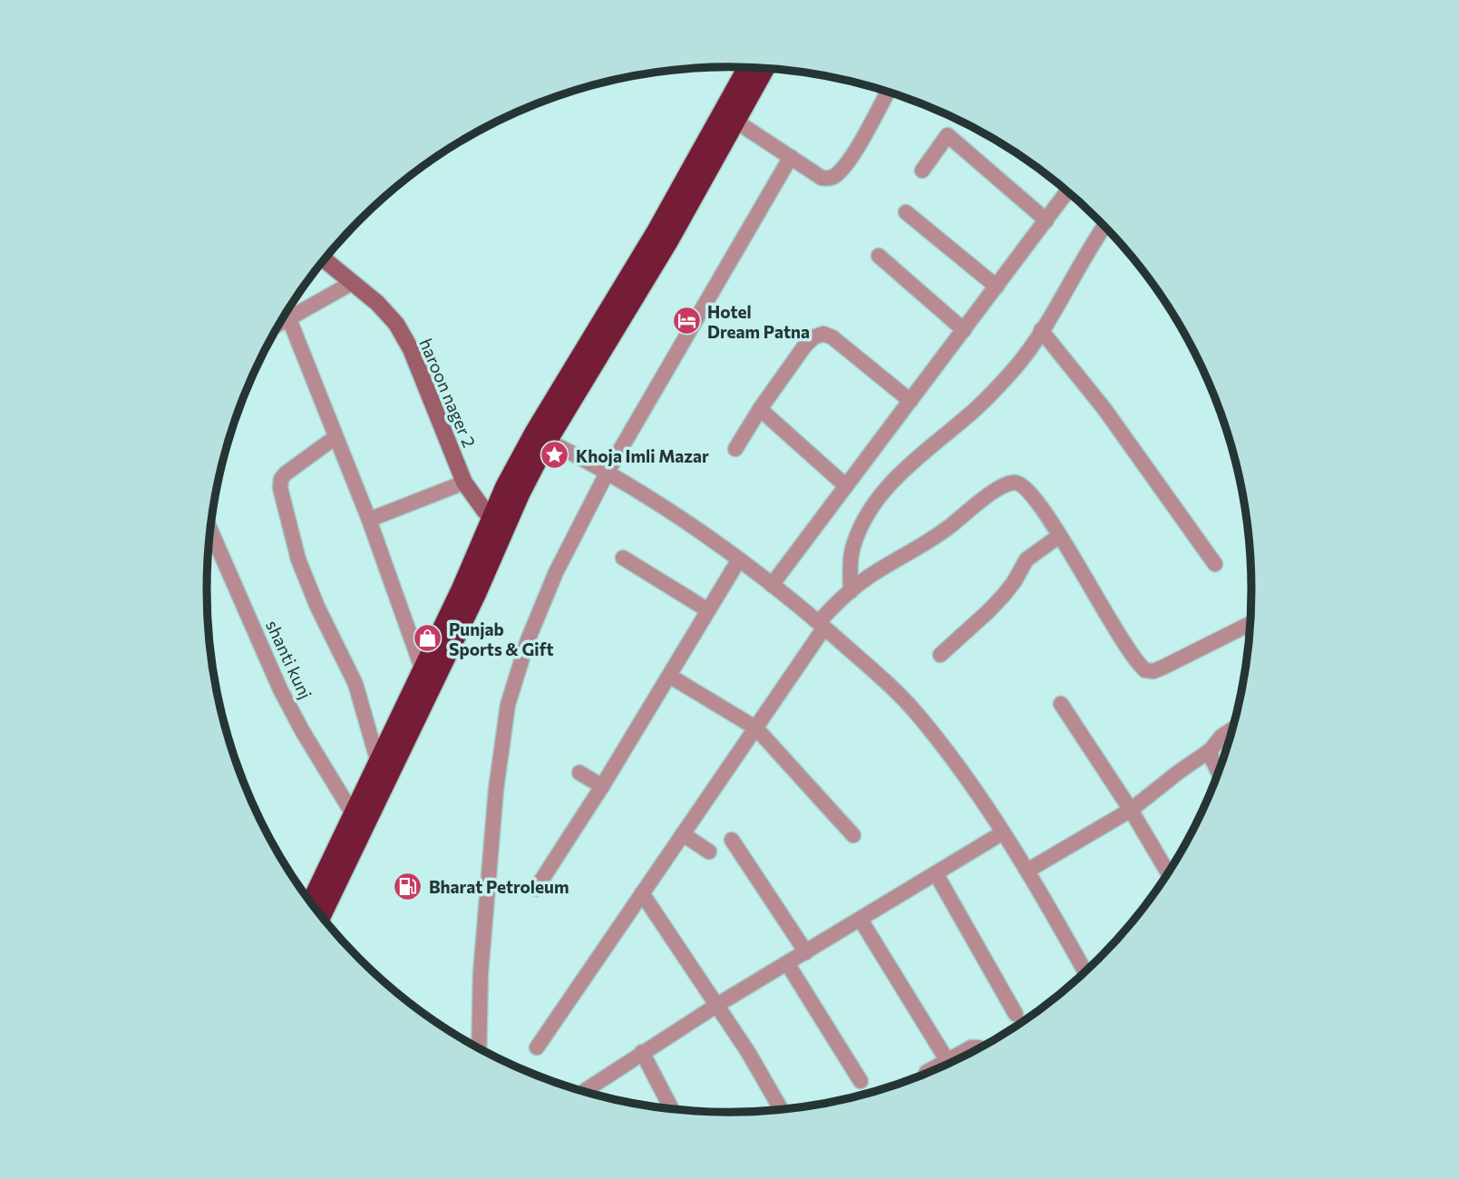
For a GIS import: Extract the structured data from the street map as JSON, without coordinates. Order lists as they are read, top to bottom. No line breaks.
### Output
{"streets":{"street":["haroon nager 2","shanti kunj"]},"places":{"hotel":["Hotel Dream Patna"],"place":["Khoja Imli Mazar"],"shop":["Punjab Sports & Gift"],"fuel station":["Bharat Petroleum"]}}
